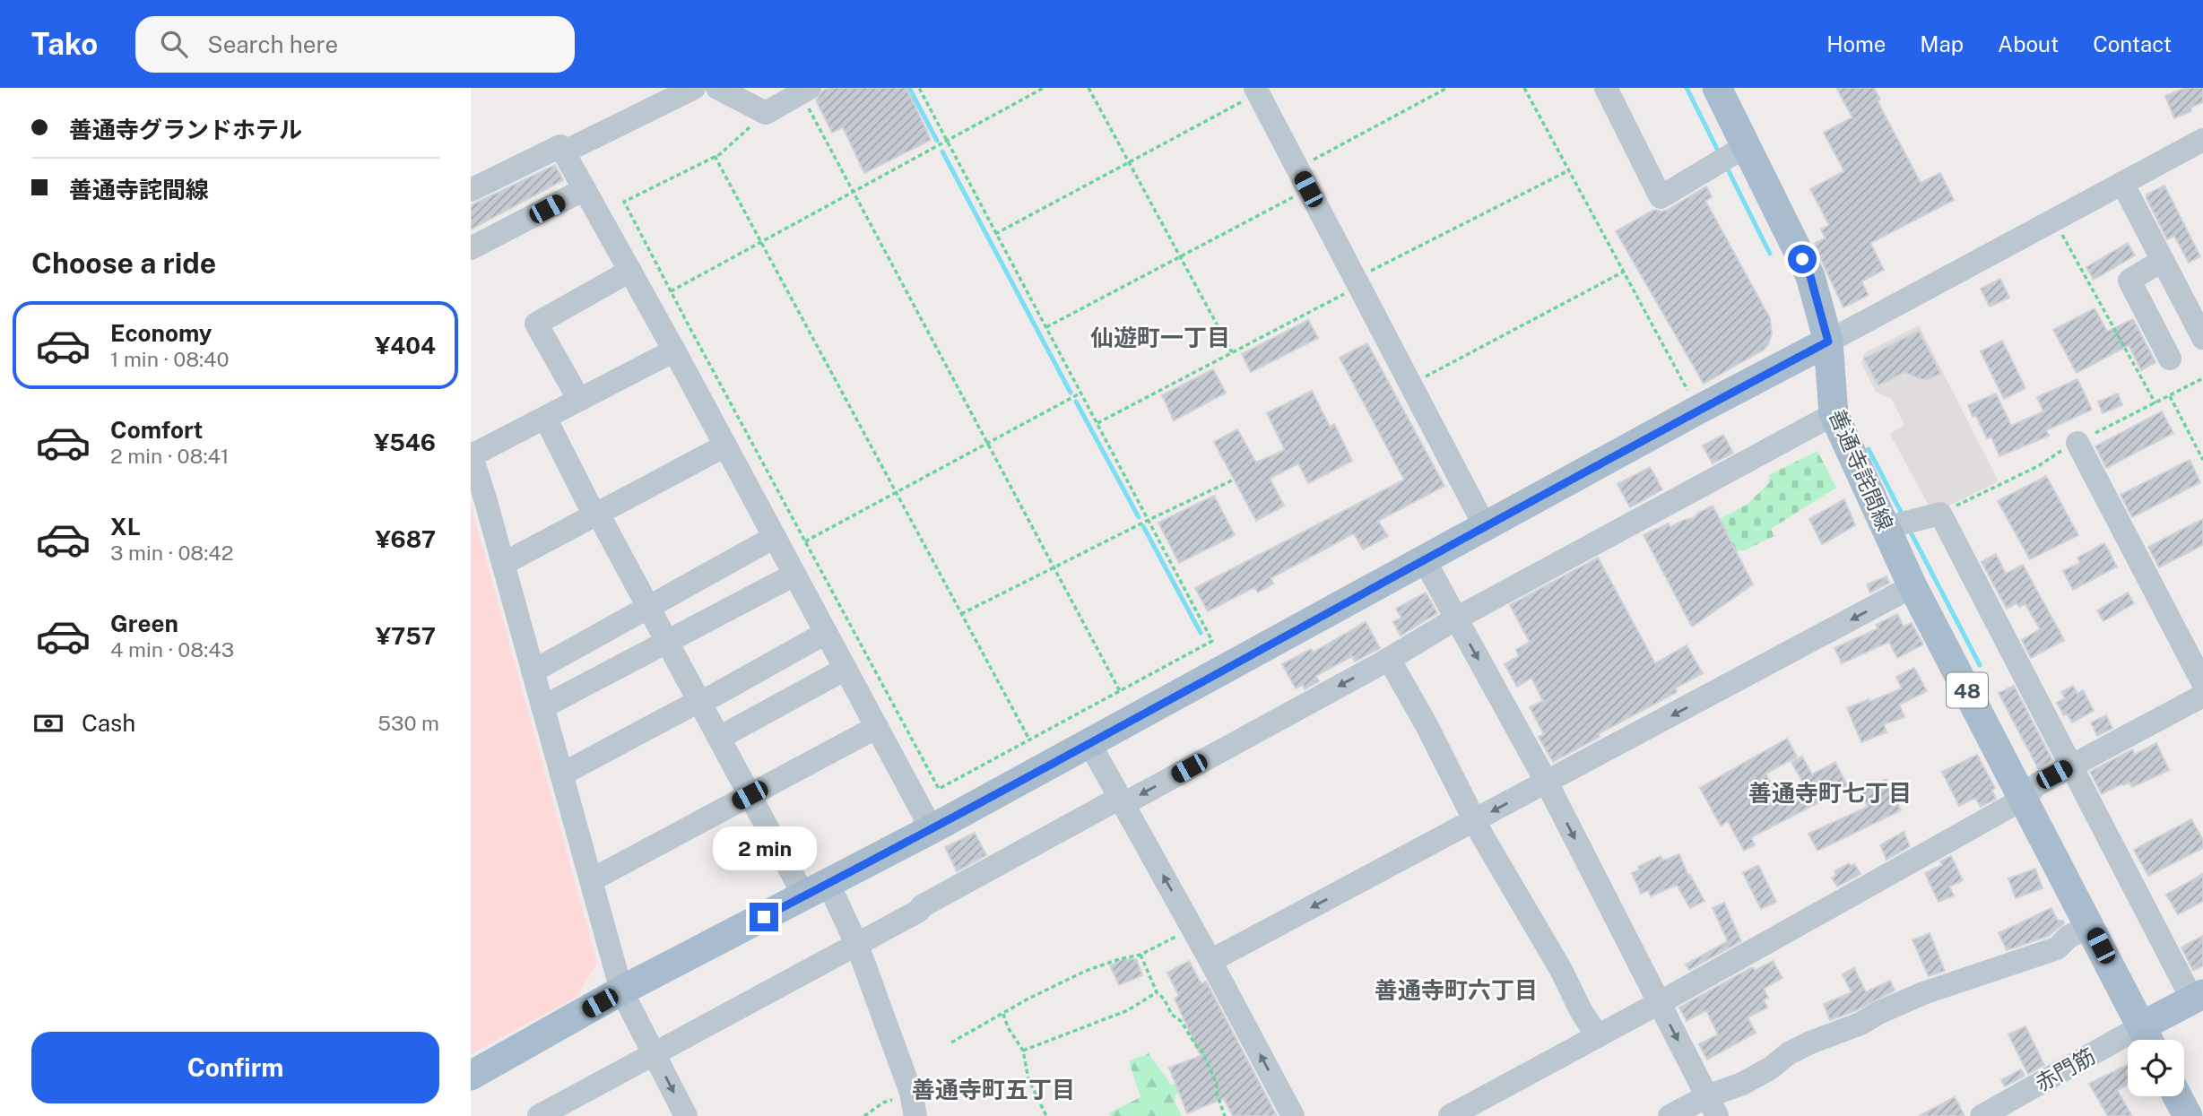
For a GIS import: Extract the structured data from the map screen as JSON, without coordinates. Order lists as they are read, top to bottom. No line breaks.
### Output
{"streets":{"main road":["善通寺詫間線","48"],"street":["赤門筋"]},"crossings":[["善通寺詫間線","赤門筋"]],"districts":["仙遊町一丁目","善通寺町七丁目","善通寺町六丁目","善通寺町五丁目"],"page":{"header":"Tako","search":"Search here","nav":["Home","Map","About","Contact"],"banner":["善通寺グランドホテル","善通寺詫間線"],"heading":"Choose a ride","list":[{"name":"Economy","note":"1 min · 08:40","value":"¥404"},{"name":"Comfort","note":"2 min · 08:41","value":"¥546"},{"name":"XL","note":"3 min · 08:42","value":"¥687"},{"name":"Green","note":"4 min · 08:43","value":"¥757"}],"pay":["Cash","530 m"],"bubble":"2 min","buttons":"Confirm"}}
